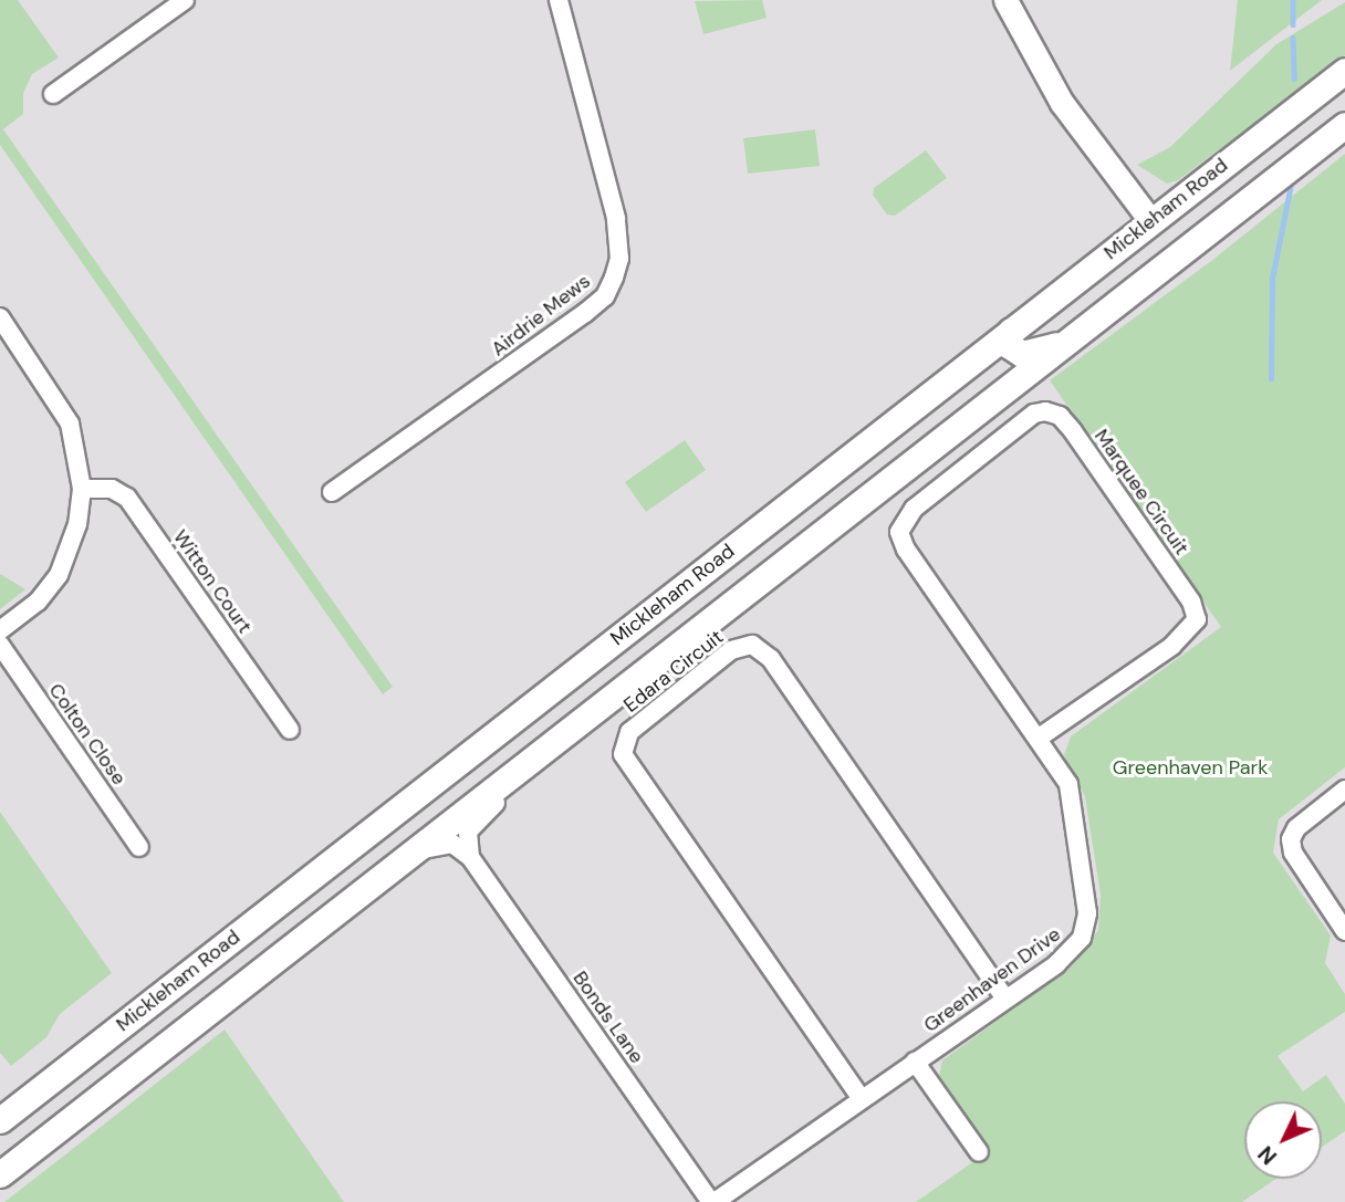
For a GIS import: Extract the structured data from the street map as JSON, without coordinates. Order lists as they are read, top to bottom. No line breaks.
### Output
{"streets":{"main road":["Mickleham Road"],"street":["Airdrie Mews","Marquee Circuit","Witton Court","Edara Circuit","Colton Close","Greenhaven Drive","Bonds Lane"]},"crossings":[["Marquee Circuit","Greenhaven Drive"],["Edara Circuit","Greenhaven Drive"],["Greenhaven Drive","Bonds Lane"]],"parks":["Greenhaven Park"],"north":"bottom left"}
